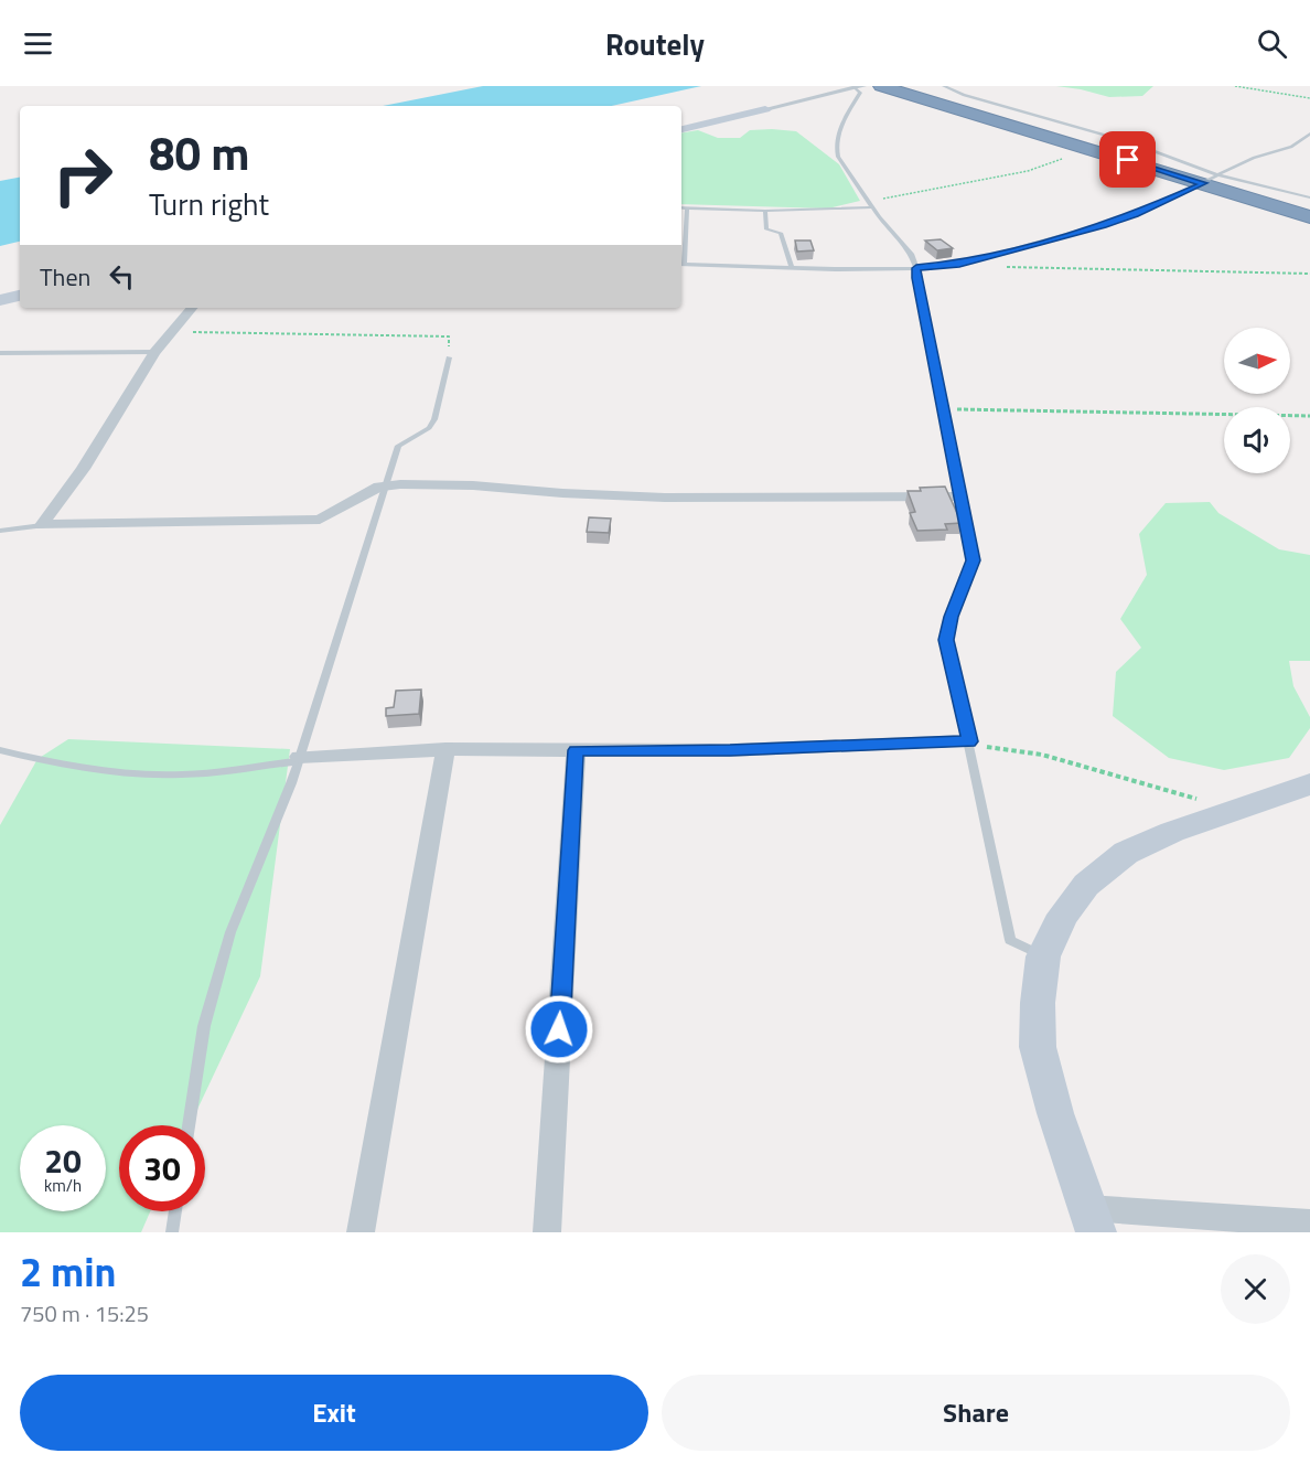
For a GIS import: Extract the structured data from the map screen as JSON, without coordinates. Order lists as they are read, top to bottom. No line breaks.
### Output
{"north":"right","page":{"header":"Routely","turn":["80 m","Turn right"],"then":"Then","speed":"20 km/h","limit":"30","heading":["2 min","750 m · 15:25"],"buttons":["Exit","Share"]}}
